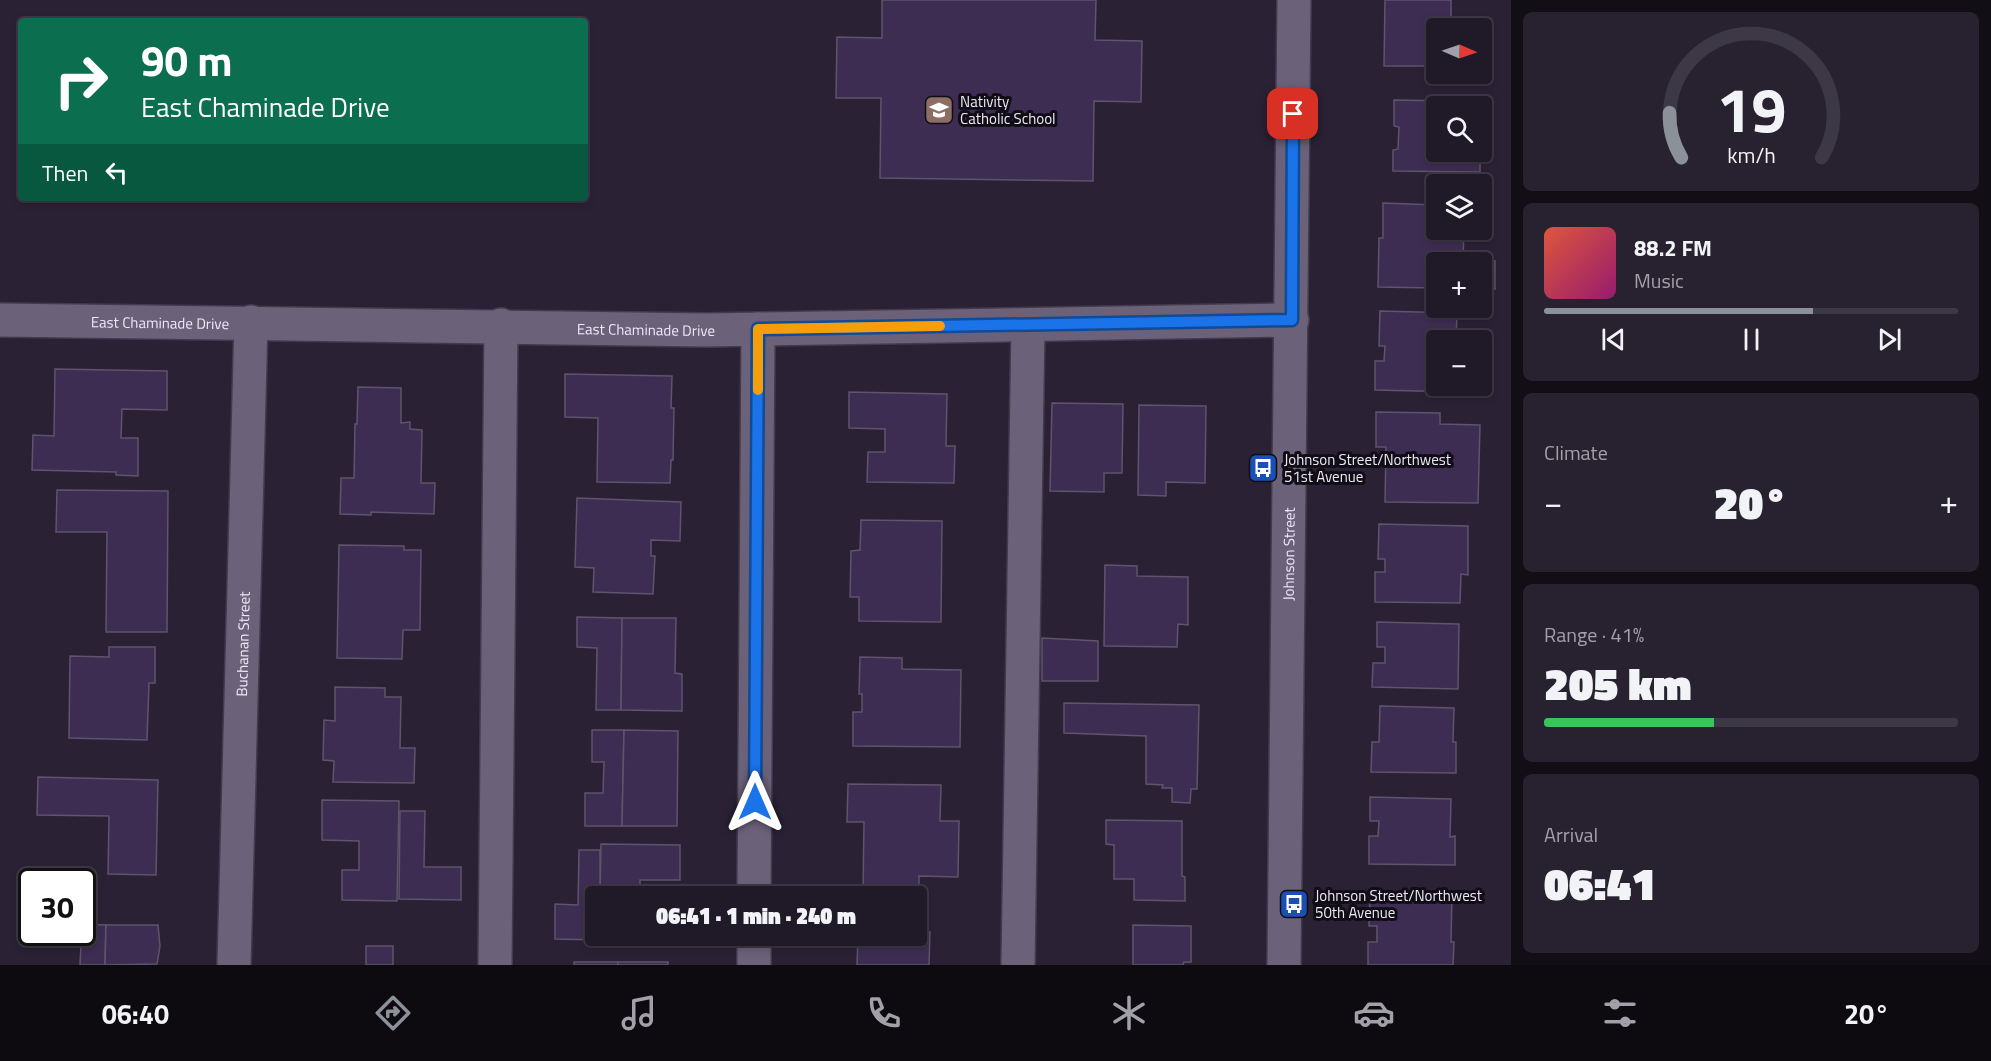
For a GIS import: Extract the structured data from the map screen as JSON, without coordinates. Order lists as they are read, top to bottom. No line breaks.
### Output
{"streets":{"street":["East Chaminade Drive","Johnson Street","Buchanan Street"]},"crossings":[["East Chaminade Drive","Johnson Street"],["East Chaminade Drive","Buchanan Street"]],"places":{"school or university":["Nativity Catholic School"],"bus stop":["Johnson Street/Northwest 51st Avenue","Johnson Street/Northwest 50th Avenue"]},"north":"right","page":{"map_buttons":["+","−"],"turn":["90 m","East Chaminade Drive"],"then":"Then","song":["88.2 FM","Music"],"tile":["Climate",["Range · 41%","205 km"],["Arrival","06:41"]],"heat":["−","20°","+"],"limit":"30","trip":"06:41 · 1 min · 240 m","tabs":["06:40","20°"],"gauge":["19","km/h"]}}
